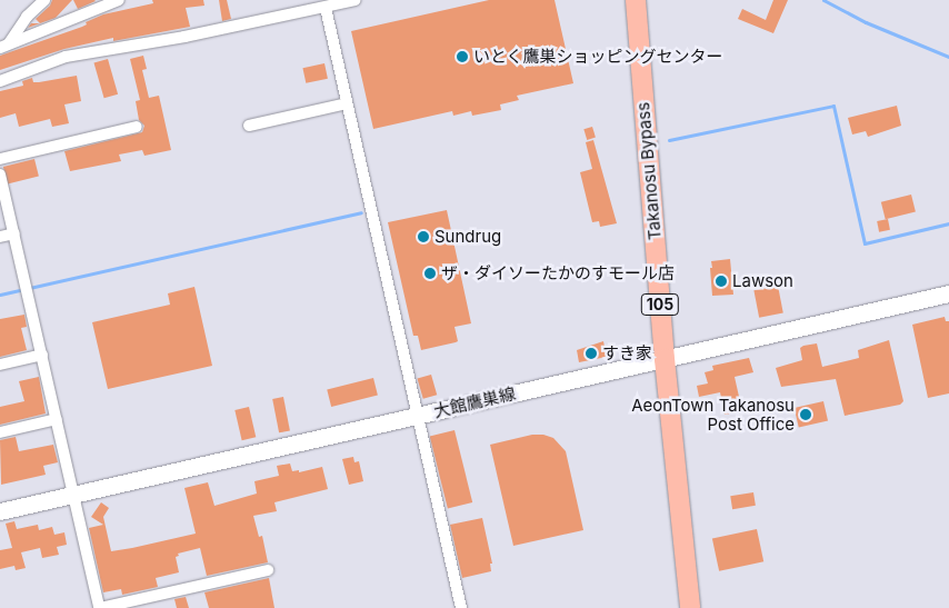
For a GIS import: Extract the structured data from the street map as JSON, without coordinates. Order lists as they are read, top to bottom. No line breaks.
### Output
{"streets":{"highway":["Takanosu Bypass","105"],"main road":["大館鷹巣線"]},"crossings":[["Takanosu Bypass","大館鷹巣線"]],"places":["いとく鷹巣ショッピングセンター","Sundrug","ザ・ダイソーたかのすモール店","Lawson","すき家","AeonTown Takanosu Post Office"]}
